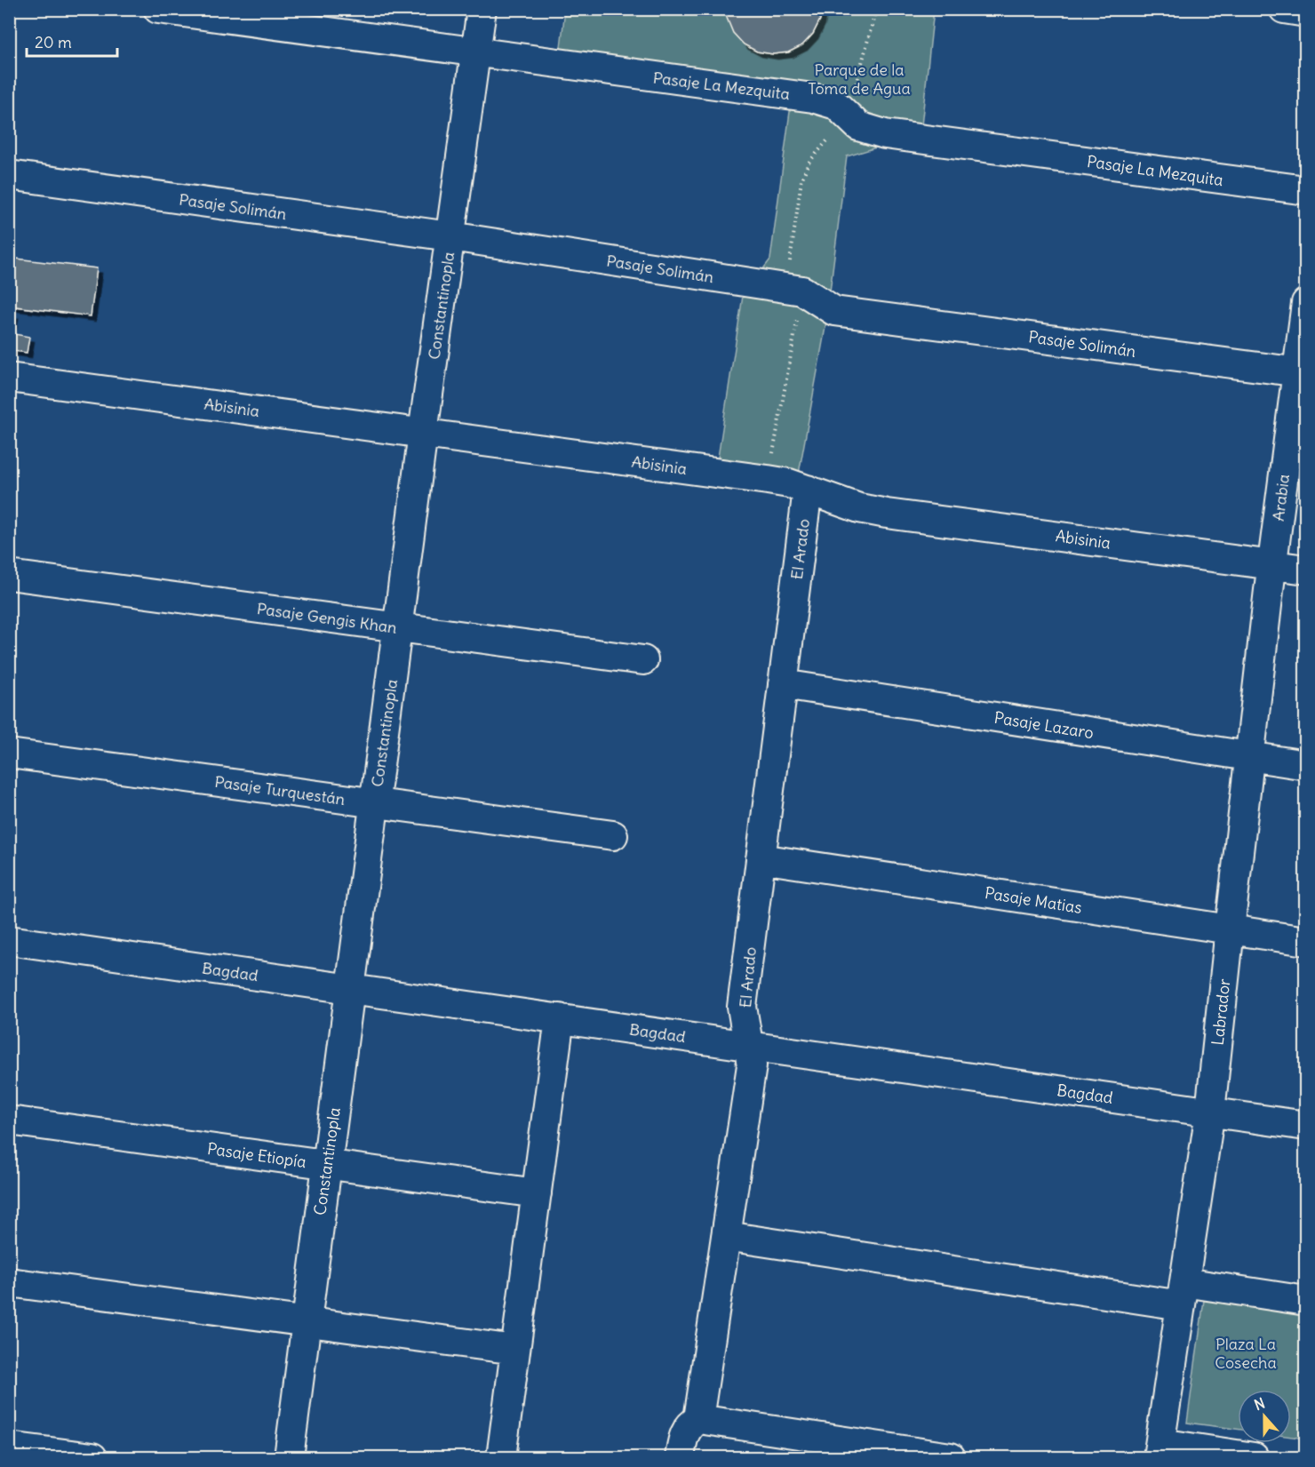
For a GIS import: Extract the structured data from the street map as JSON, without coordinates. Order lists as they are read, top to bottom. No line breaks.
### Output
{"streets":{"street":["Pasaje La Mezquita","Pasaje Solimán","Constantinopla","Abisinia","Arabia","El Arado","Pasaje Gengis Khan","Pasaje Lazaro","Pasaje Turquestán","Pasaje Matias","Bagdad","Labrador","Pasaje Etiopía"]},"crossings":[["Pasaje La Mezquita","Constantinopla"],["Pasaje Solimán","Constantinopla"],["Pasaje Solimán","Arabia"],["Constantinopla","Abisinia"],["Constantinopla","Pasaje Gengis Khan"],["Constantinopla","Pasaje Turquestán"],["Constantinopla","Bagdad"],["Constantinopla","Pasaje Etiopía"],["Abisinia","Arabia"],["Abisinia","El Arado"],["Abisinia","Labrador"],["Arabia","Labrador"],["El Arado","Pasaje Lazaro"],["El Arado","Pasaje Matias"],["El Arado","Bagdad"],["Pasaje Lazaro","Labrador"],["Pasaje Matias","Labrador"],["Bagdad","Labrador"]],"parks":["Parque de la Toma de Agua","Plaza La Cosecha"],"scale_bar":"20 m","north":"top"}
